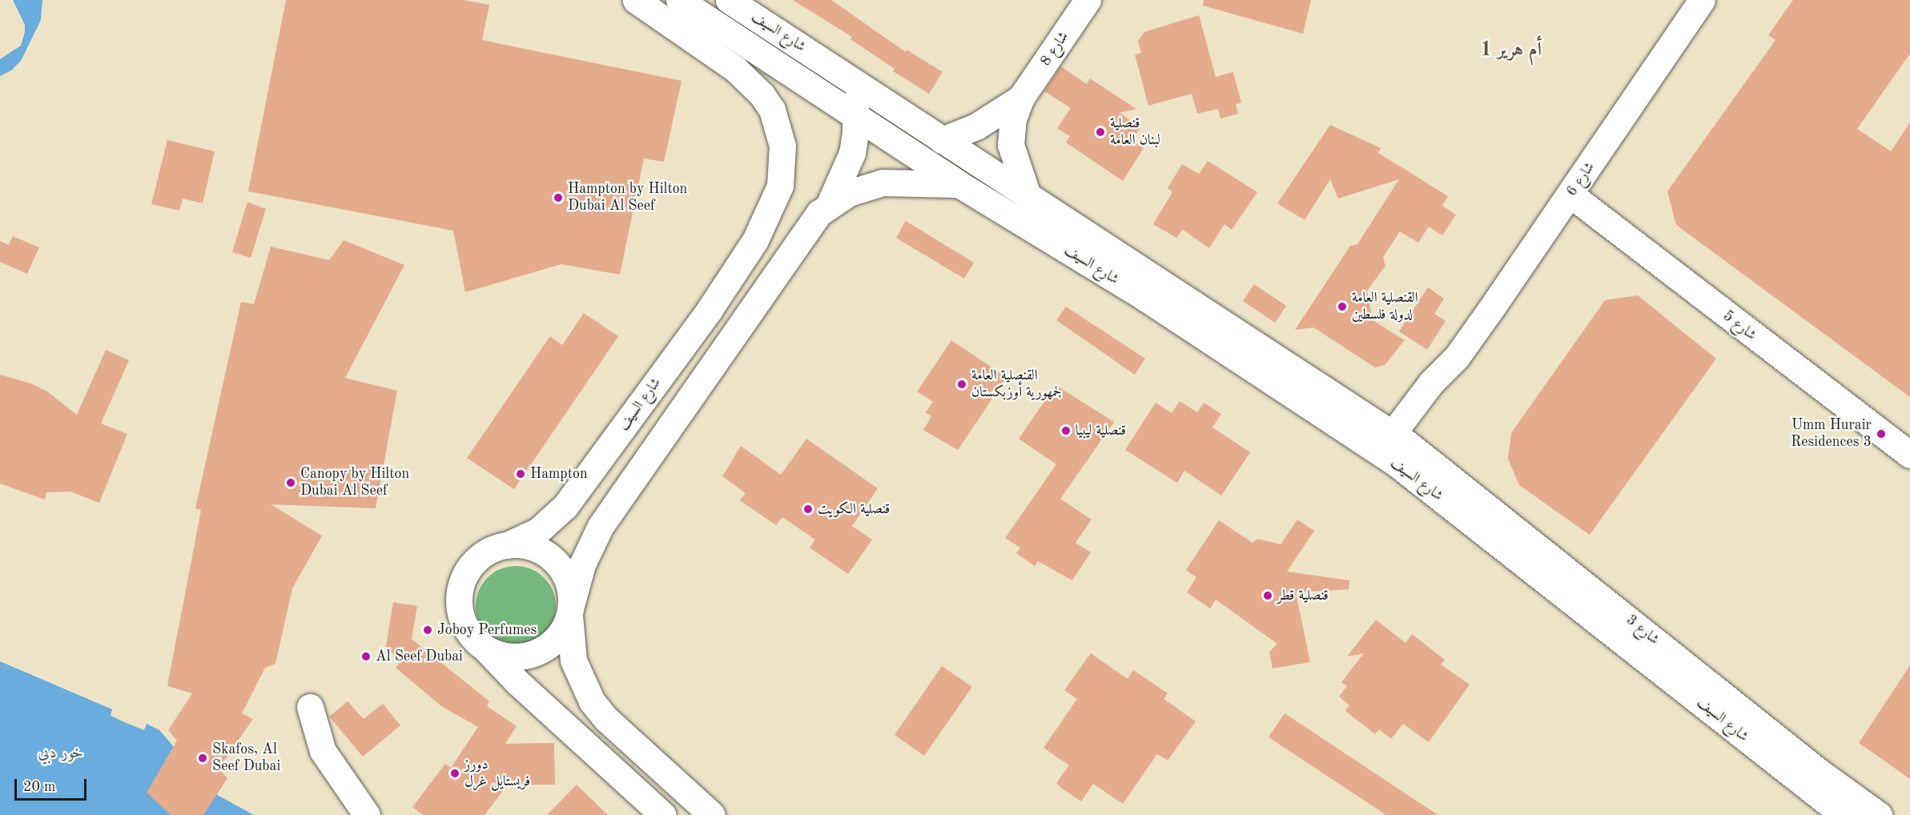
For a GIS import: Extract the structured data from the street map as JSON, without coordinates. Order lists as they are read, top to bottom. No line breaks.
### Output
{"streets":{"street":["شارع السيف","شارع 8","شارع 6","شارع 5","شارع 3"]},"crossings":[["شارع السيف","شارع 8"],["شارع السيف","شارع 6"],["شارع السيف","شارع 3"],["شارع 6","شارع 5"],["شارع 6","شارع 3"]],"districts":["أم هرير 1"],"water":["خور دبي"],"places":["قنصلية لبنان العامة","Hampton by Hilton Dubai Al Seef","القنصلية العامة لدولة فلسطين","القنصلية العامة لجمهورية أوزبكستان","قنصلية ليبيا","Umm Hurair Residences 3","Hampton","Canopy by Hilton Dubai Al Seef","قنصلية الكويت","قنصلية قطر","Joboy Perfumes","Al Seef Dubai","Skafos, Al Seef Dubai","دورز فريستايل غرل"],"scale_bar":"20 m"}
